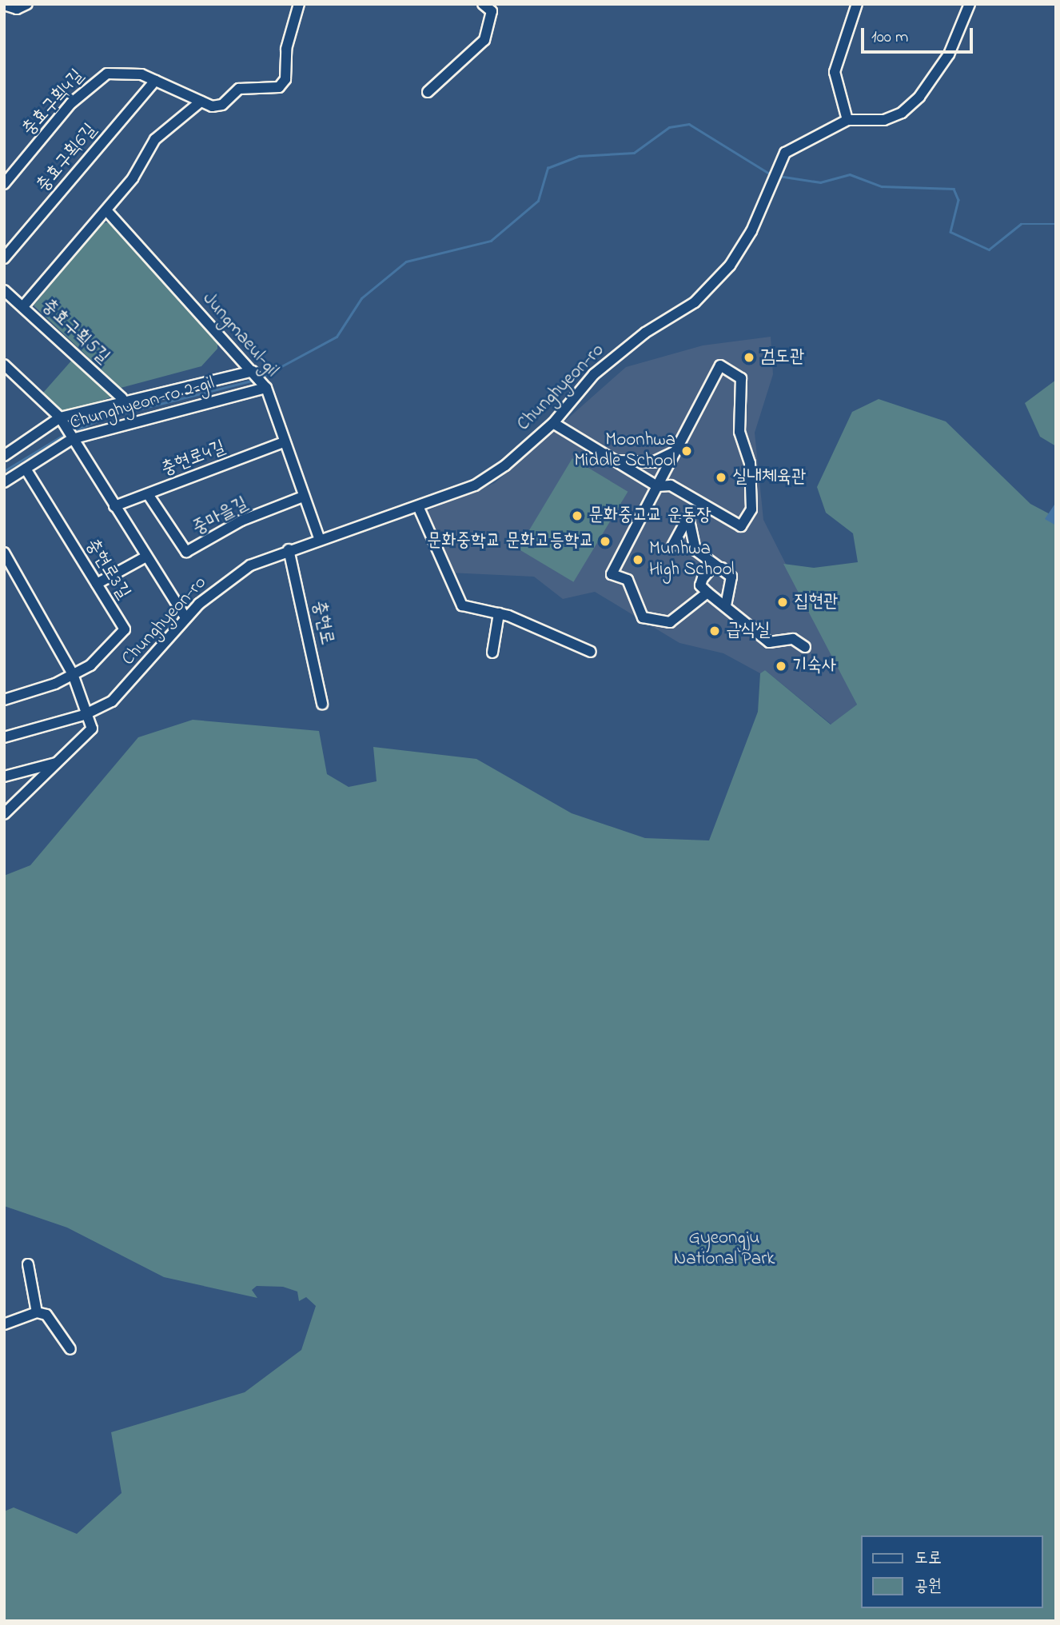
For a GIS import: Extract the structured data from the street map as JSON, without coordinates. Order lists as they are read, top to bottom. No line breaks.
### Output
{"streets":{"street":["충효구획4길","충효구획6길","충효구획5길","Jungmaeul-gil","Chunghyeon-ro","Chunghyeon-ro 2-gil","충현로4길","중마을길","충현로3길","충현로"]},"crossings":[["충효구획4길","충효구획6길"],["Jungmaeul-gil","Chunghyeon-ro"],["Jungmaeul-gil","Chunghyeon-ro 2-gil"],["Jungmaeul-gil","충현로4길"],["Jungmaeul-gil","중마을길"],["Chunghyeon-ro","충현로"],["Chunghyeon-ro 2-gil","충현로3길"],["충현로4길","중마을길"]],"parks":["Gyeongju National Park"],"places":["검도관","Moonhwa Middle School","실내체육관","문화중고교 운동장","문화중학교 문화고등학교","Munhwa High School","집현관","급식실","기숙사"],"legend":["도로","공원"],"scale_bar":"100 m"}
